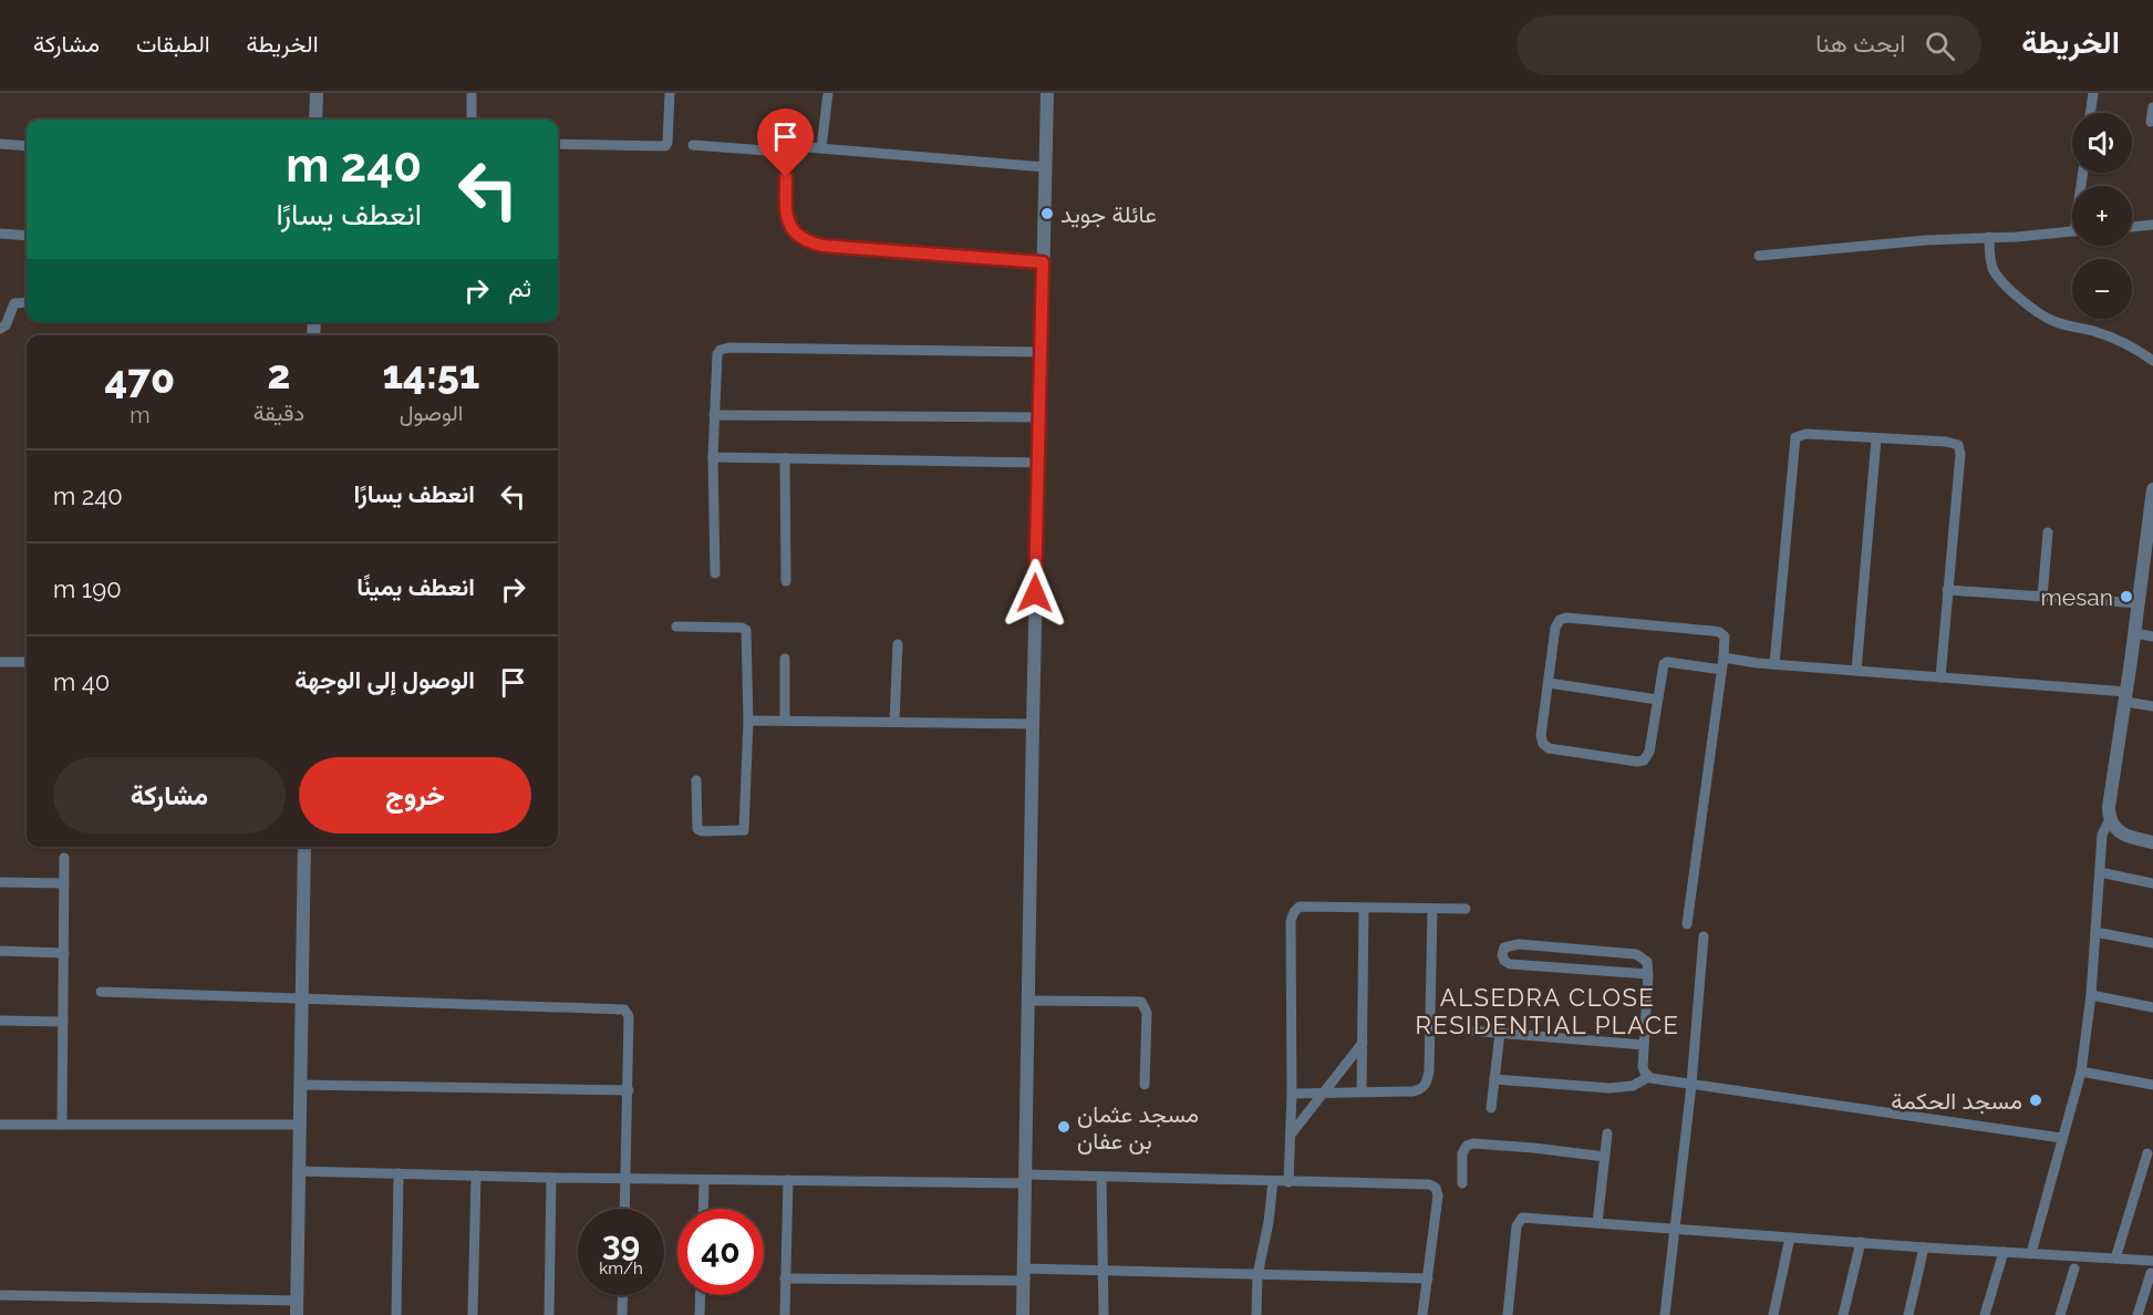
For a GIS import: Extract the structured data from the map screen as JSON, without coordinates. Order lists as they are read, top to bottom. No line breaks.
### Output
{"districts":["ALSEDRA CLOSE RESIDENTIAL PLACE"],"places":["عائلة جويد","mesan","مسجد الحكمة","مسجد عثمان بن عفان"],"page":{"header":"الخريطة","search":"ابحث هنا","nav":["الخريطة","الطبقات","مشاركة"],"map_buttons":["+","−"],"turn":["240 m","انعطف يسارًا"],"then":"ثم","eta":["14:51","الوصول","2","دقيقة","470","m"],"list":[{"name":"انعطف يسارًا","value":"240 m"},{"name":"انعطف يمينًا","value":"190 m"},{"name":"الوصول إلى الوجهة","value":"40 m"}],"buttons":["خروج","مشاركة"],"speed":"39 km/h","limit":"40"}}
